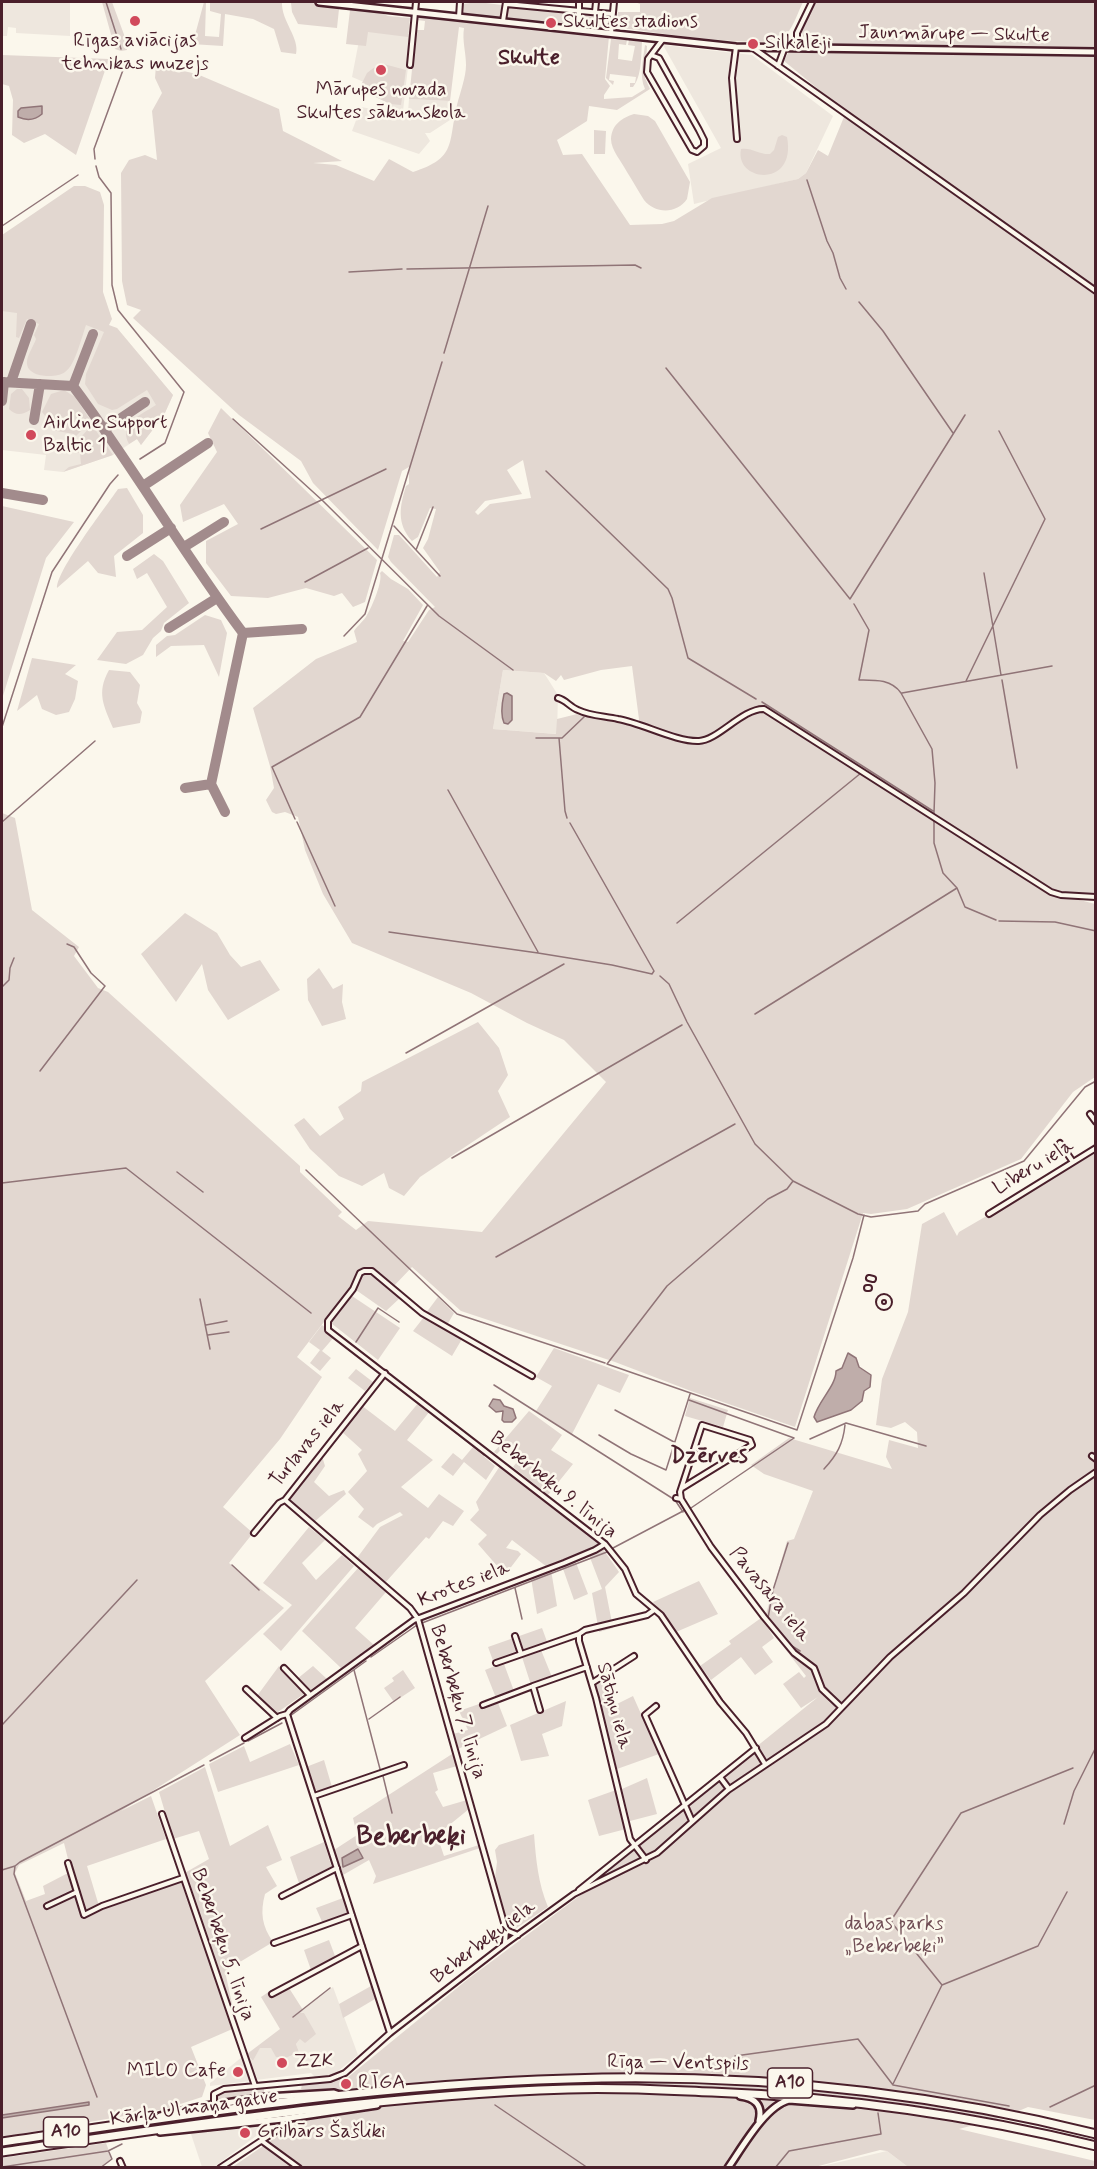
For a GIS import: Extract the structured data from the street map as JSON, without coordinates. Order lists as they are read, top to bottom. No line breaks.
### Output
{"streets":{"highway":["Rīga — Ventspils","A10","Kārļa Ulmaņa gatve"],"main road":["Jaunmārupe — Skulte"],"street":["Liberu iela","Turlavas iela","Beberbeķu 9. līnija","Krotes iela","Pavasara iela","Beberbeķu 7. līnija","Sātiņu iela","Beberbeķu iela","Beberbeķu 5. līnija"]},"crossings":[["Turlavas iela","Beberbeķu 9. līnija"],["Turlavas iela","Beberbeķu 7. līnija"],["Beberbeķu 9. līnija","Krotes iela"],["Beberbeķu 9. līnija","Beberbeķu iela"],["Krotes iela","Beberbeķu 7. līnija"],["Pavasara iela","Beberbeķu iela"],["Beberbeķu 7. līnija","Beberbeķu iela"],["Sātiņu iela","Beberbeķu iela"],["Beberbeķu iela","Beberbeķu 5. līnija"],["Rīga — Ventspils","Kārļa Ulmaņa gatve"]],"districts":["Skulte","Dzērves","Beberbeķi"],"parks":["dabas parks „Beberbeķi”"],"places":["Rīgas aviācijas tehnikas muzejs","Skultes stadions","Silkalēji","Mārupes novada Skultes sākumskola","Airline Support Baltic 1","ZZK","MILO Cafe","RĪGA","Grilbārs Šašliki"]}
